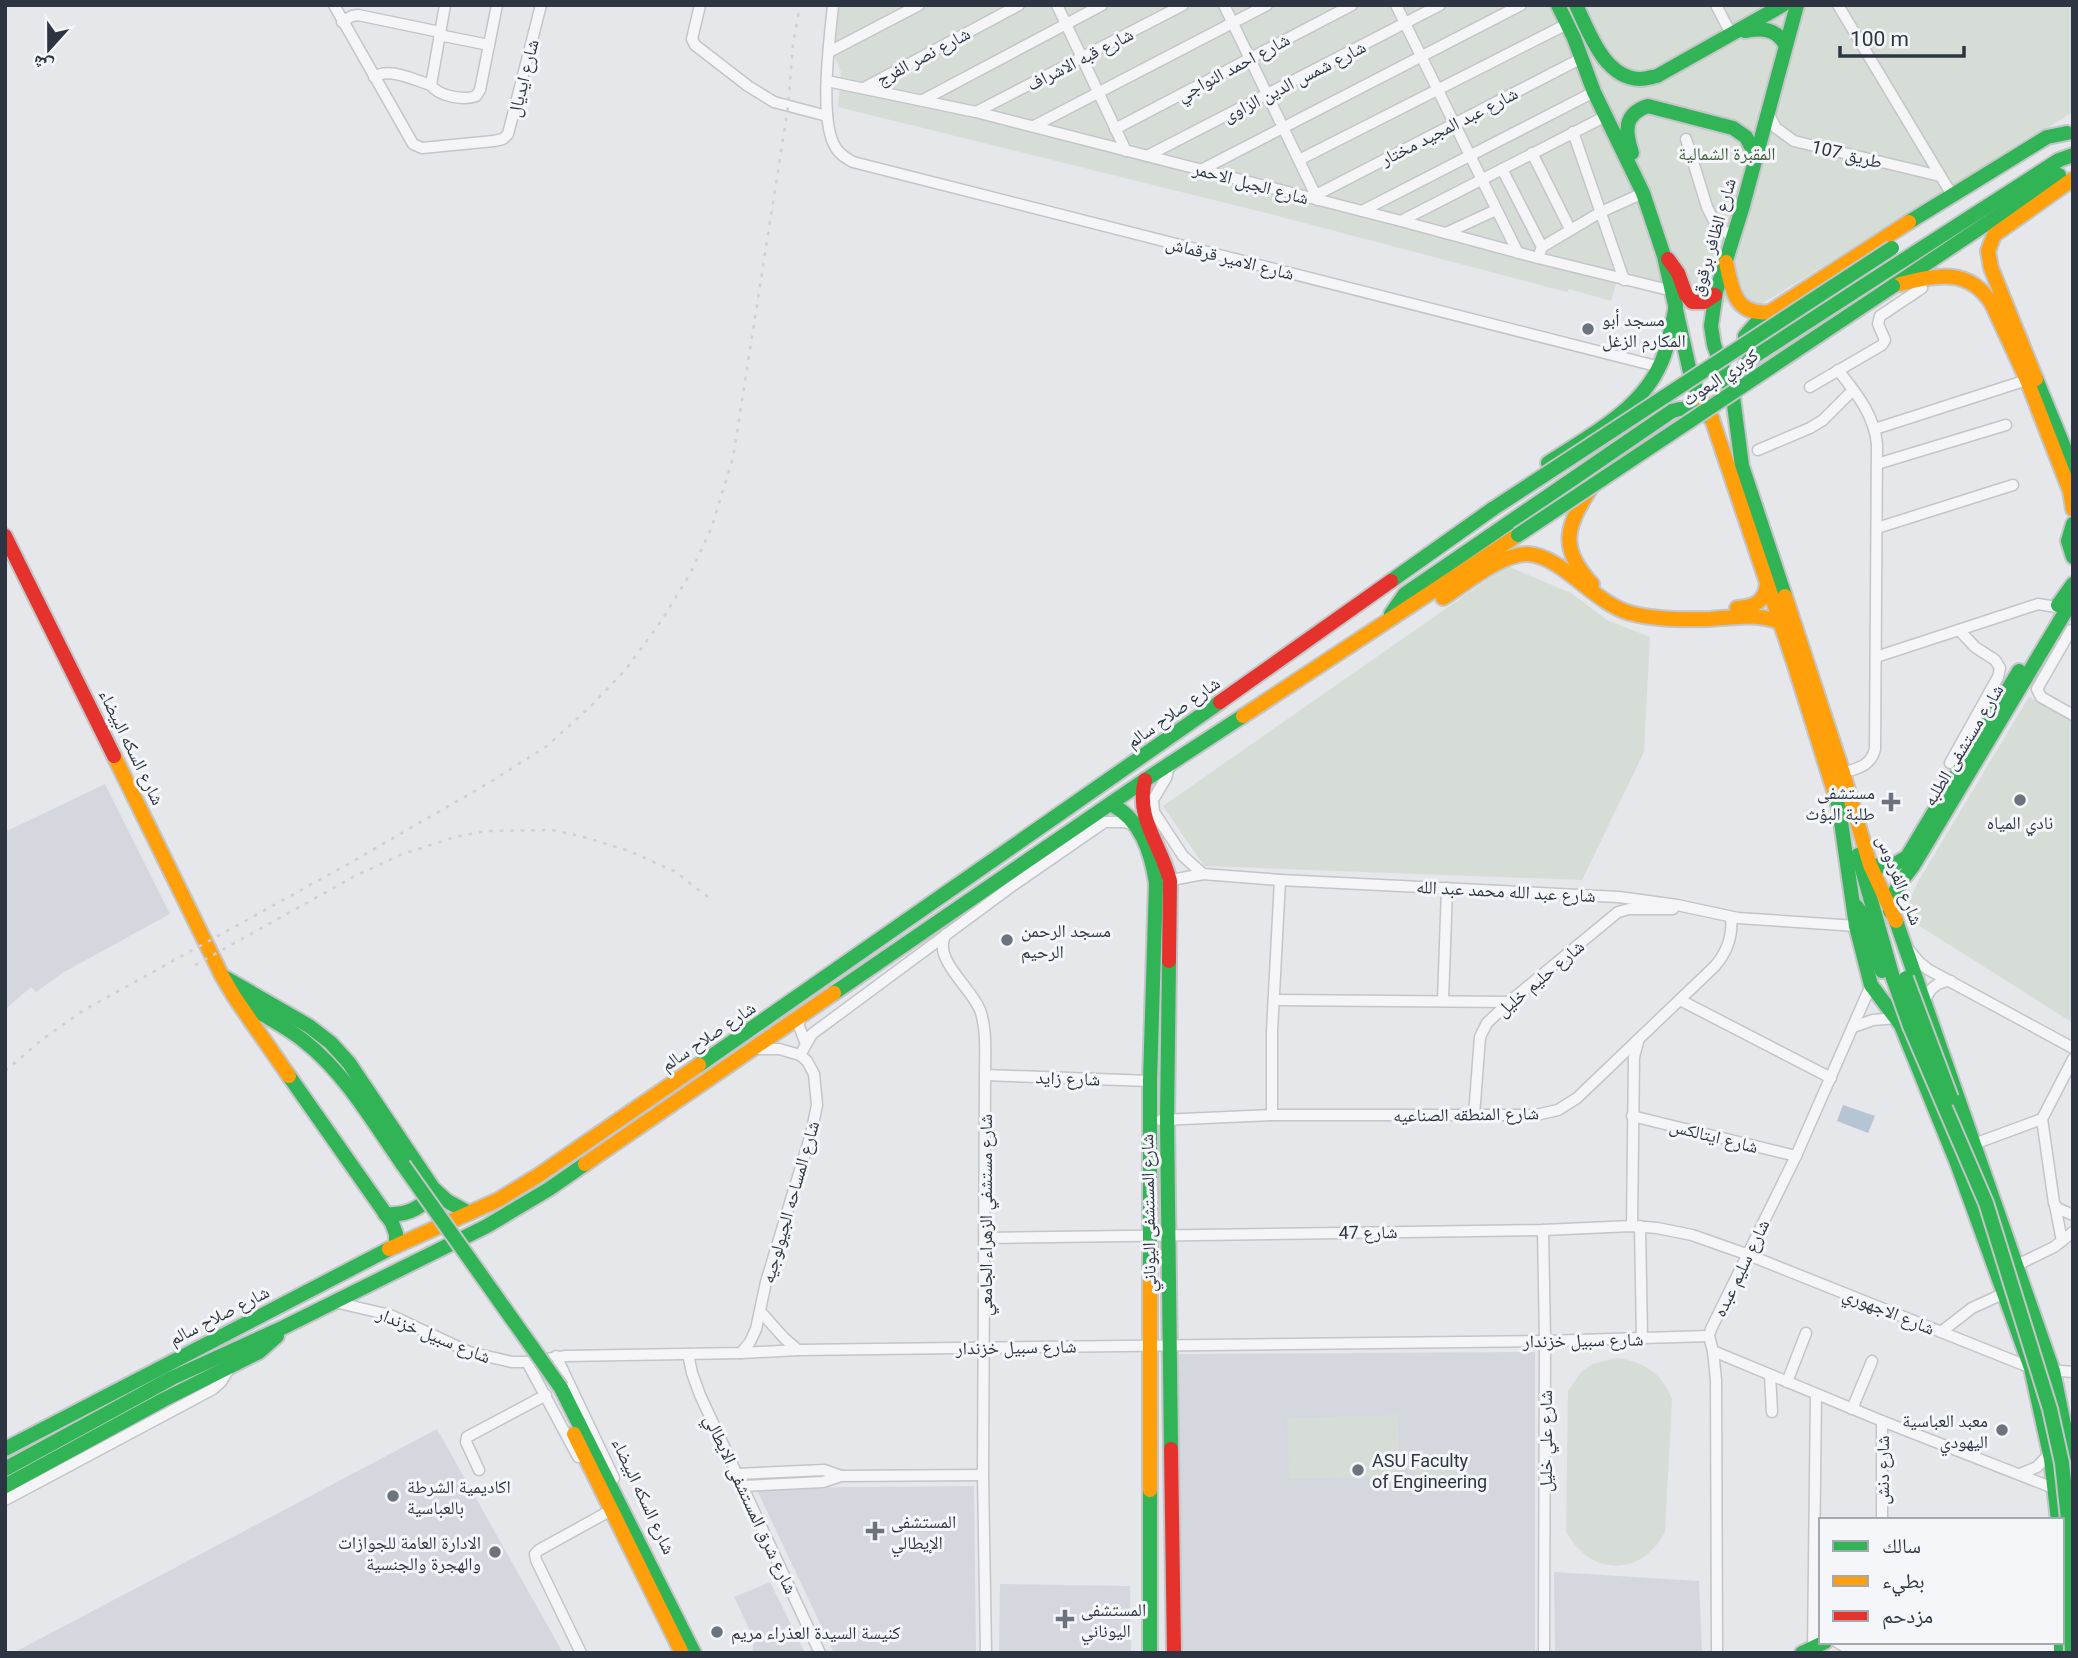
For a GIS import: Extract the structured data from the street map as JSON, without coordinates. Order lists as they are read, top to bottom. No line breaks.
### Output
{"streets":{"main road":["شارع الظافر برقوق","كوبري البعوث","شارع صلاح سالم","شارع مستشفى الطلبه","شارع السكه البيضاء","شارع الفردوس","شارع المستشفى اليوناني"],"street":["شارع نصر الفرج","شارع قبه الاشراف","شارع احمد النواجي","شارع ايديال","شارع شمس الدين الزاوى","شارع عبد المجيد مختار","طريق 107","شارع الجبل الاحمر","شارع الامير قرقماش","شارع عبد الله محمد عبد الله","شارع حليم خليل","شارع زايد","شارع المنطقه الصناعيه","شارع ايتالكس","شارع المساحه الجيولوجيه","شارع مستشفي الزهراء الجامعي","شارع 47","شارع سليم عبده","شارع الاجهوري","شارع سبيل خزندار","شارع علي خليل","شارع دنش","شارع شرق المستشفى الايطالي"]},"crossings":[["شارع نصر الفرج","شارع الجبل الاحمر"],["شارع قبه الاشراف","شارع الجبل الاحمر"],["شارع شمس الدين الزاوى","شارع الجبل الاحمر"],["شارع عبد المجيد مختار","شارع الجبل الاحمر"],["طريق 107","شارع الظافر برقوق"],["شارع الجبل الاحمر","شارع الامير قرقماش"],["شارع الظافر برقوق","شارع الفردوس"],["كوبري البعوث","شارع صلاح سالم"],["شارع صلاح سالم","شارع السكه البيضاء"],["شارع صلاح سالم","شارع المستشفى اليوناني"],["شارع صلاح سالم","شارع سبيل خزندار"],["شارع مستشفى الطلبه","شارع الفردوس"],["شارع السكه البيضاء","شارع سبيل خزندار"],["شارع الفردوس","شارع الاجهوري"],["شارع عبد الله محمد عبد الله","شارع حليم خليل"],["شارع عبد الله محمد عبد الله","شارع المنطقه الصناعيه"],["شارع عبد الله محمد عبد الله","شارع المستشفى اليوناني"],["شارع حليم خليل","شارع المنطقه الصناعيه"],["شارع زايد","شارع المستشفى اليوناني"],["شارع زايد","شارع مستشفي الزهراء الجامعي"],["شارع المنطقه الصناعيه","شارع المستشفى اليوناني"],["شارع ايتالكس","شارع سليم عبده"],["شارع المساحه الجيولوجيه","شارع سبيل خزندار"],["شارع المستشفى اليوناني","شارع 47"],["شارع المستشفى اليوناني","شارع سبيل خزندار"],["شارع مستشفي الزهراء الجامعي","شارع 47"],["شارع مستشفي الزهراء الجامعي","شارع سبيل خزندار"],["شارع 47","شارع سليم عبده"],["شارع 47","شارع الاجهوري"],["شارع 47","شارع علي خليل"],["شارع سليم عبده","شارع الاجهوري"],["شارع سليم عبده","شارع سبيل خزندار"],["شارع سبيل خزندار","شارع علي خليل"],["شارع سبيل خزندار","شارع شرق المستشفى الايطالي"]],"parks":["المقبرة الشمالية"],"places":{"other":["مسجد أبو المكارم الزغل","نادي المياه","مسجد الرحمن الرحيم","معبد العباسية اليهودي","ASU Faculty of Engineering","اكاديمية الشرطة بالعباسية","الادارة العامة للجوازات والهجرة والجنسية","كنيسة السيدة العذراء مريم"],"health":["مستشفى طلبة البؤث","المستشفى الإيطالي","المستشفى اليوناني"]},"legend":["سالك","بطيء","مزدحم"],"scale_bar":"100 m","north":"bottom"}
